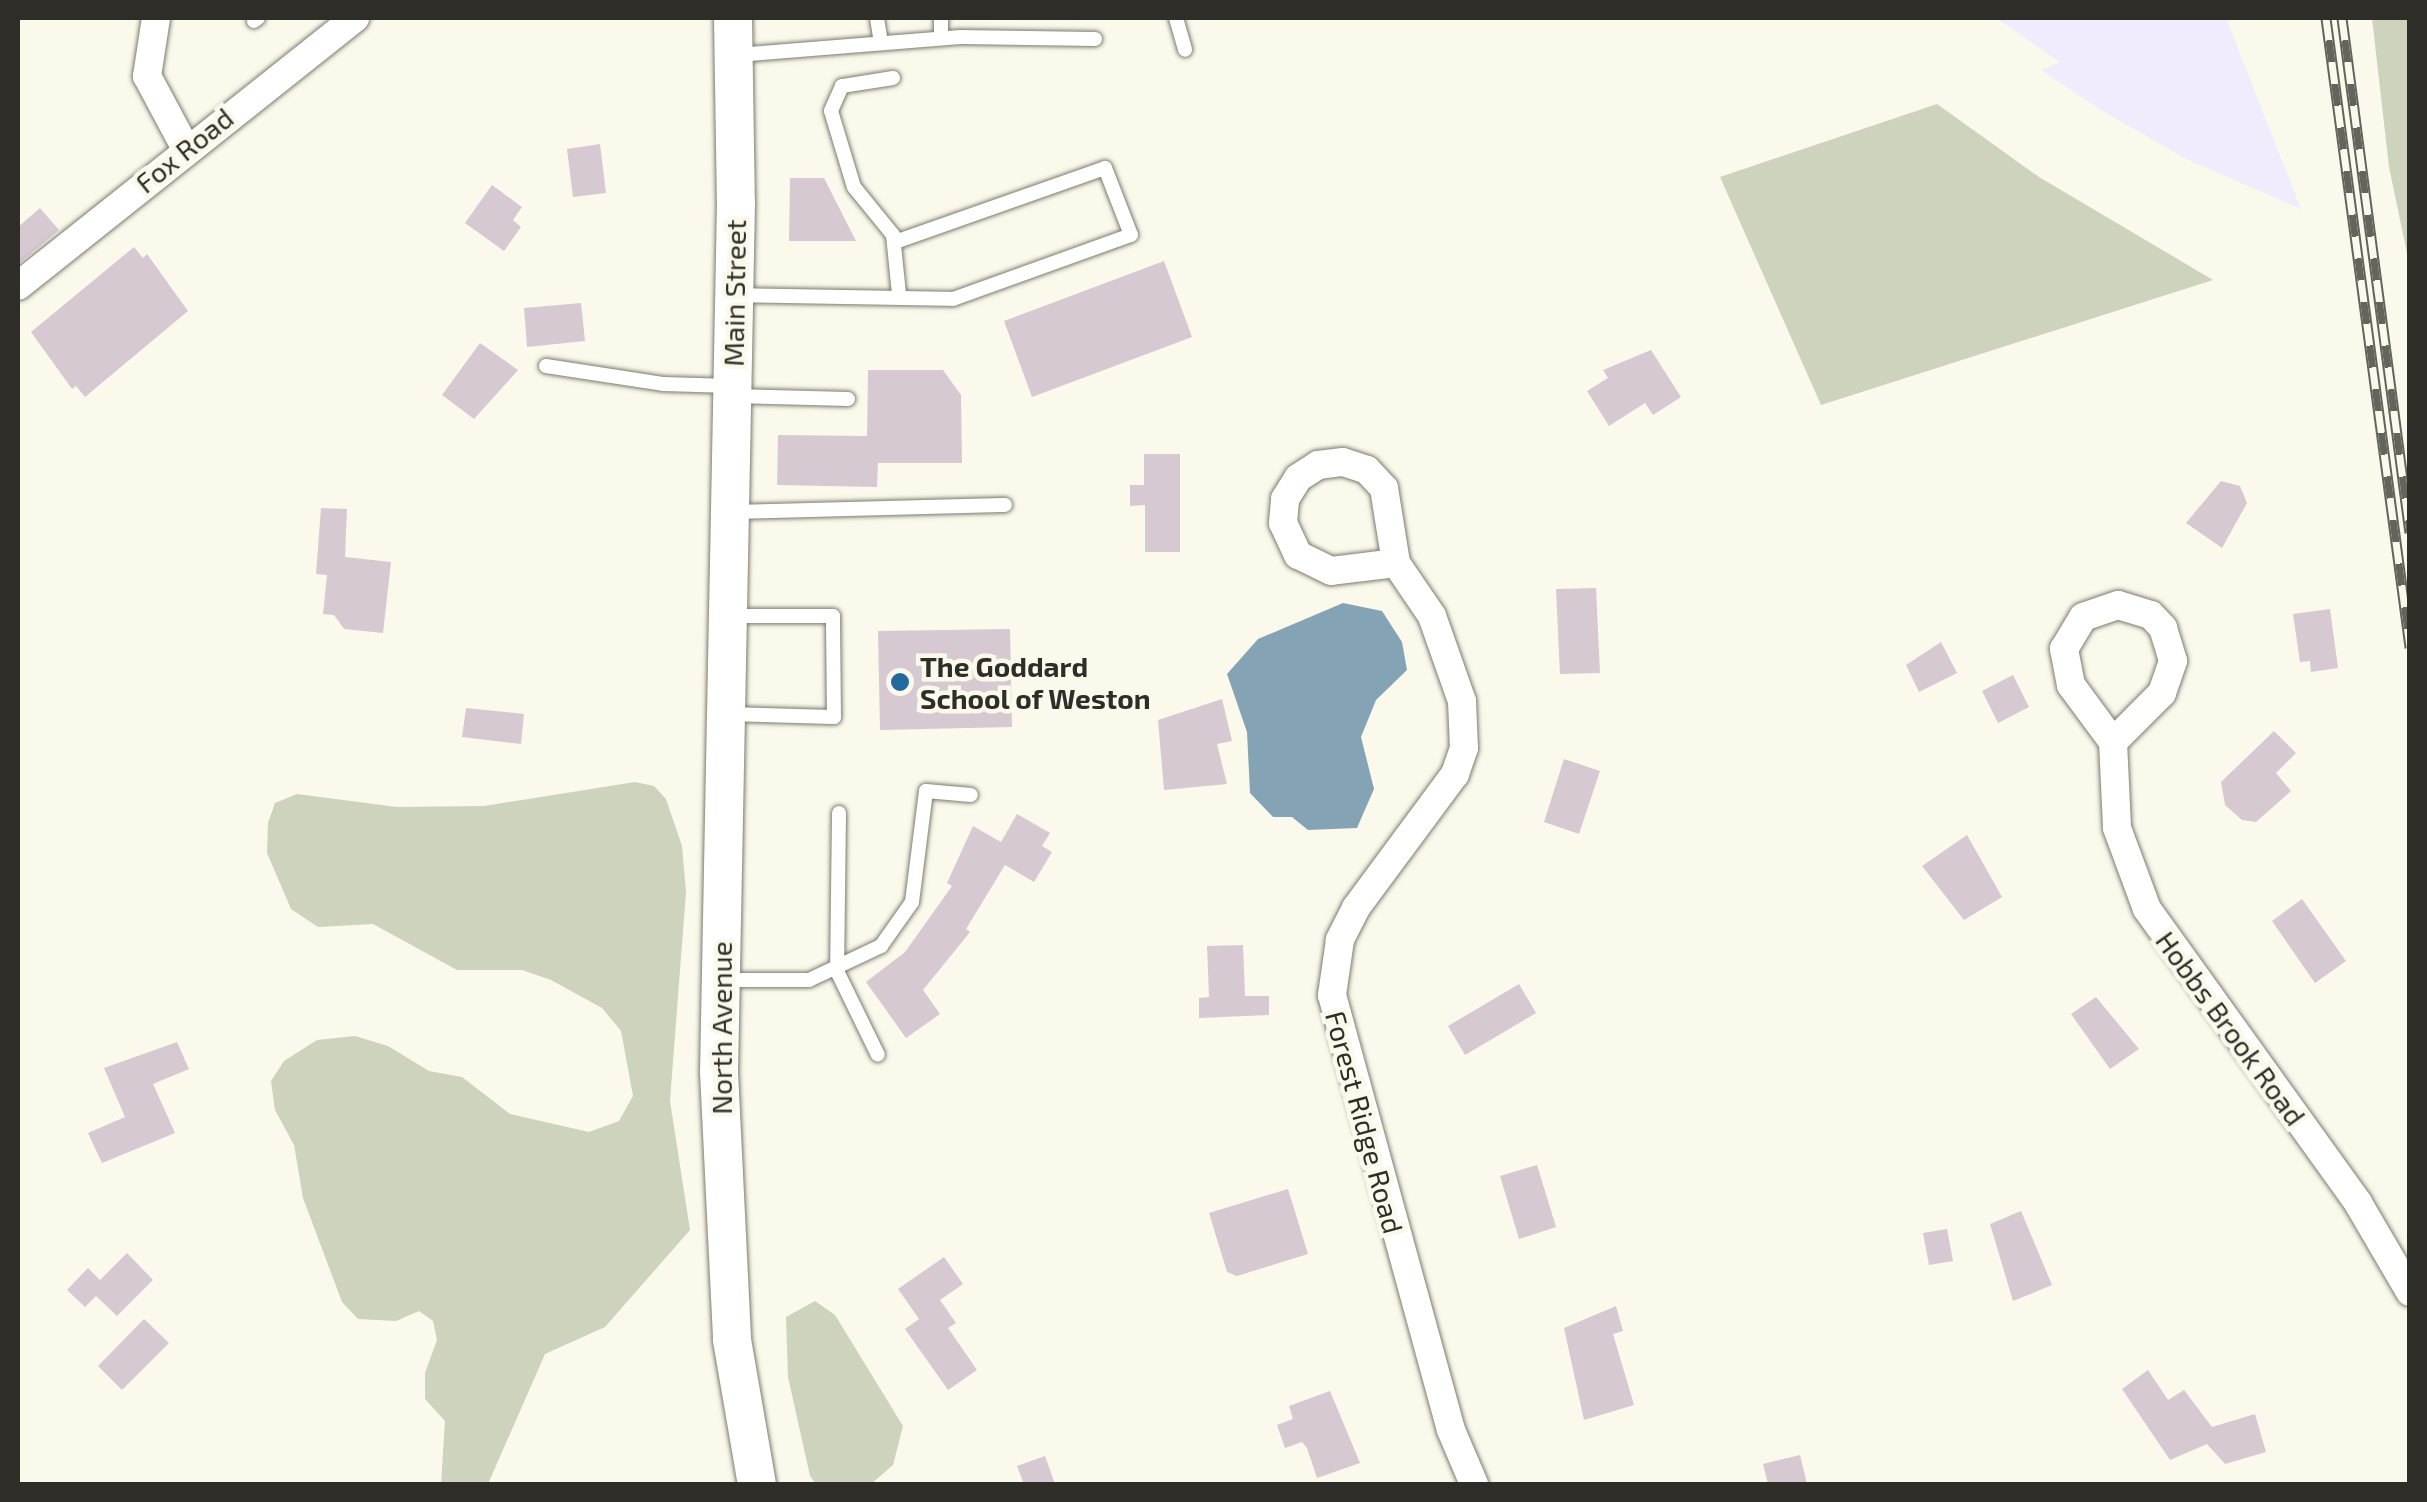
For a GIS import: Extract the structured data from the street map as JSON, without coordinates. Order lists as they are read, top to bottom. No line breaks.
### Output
{"streets":{"main road":["Main Street","North Avenue"],"street":["Fox Road","Hobbs Brook Road","Forest Ridge Road"]},"crossings":[["Main Street","North Avenue"]],"places":["The Goddard School of Weston"]}
